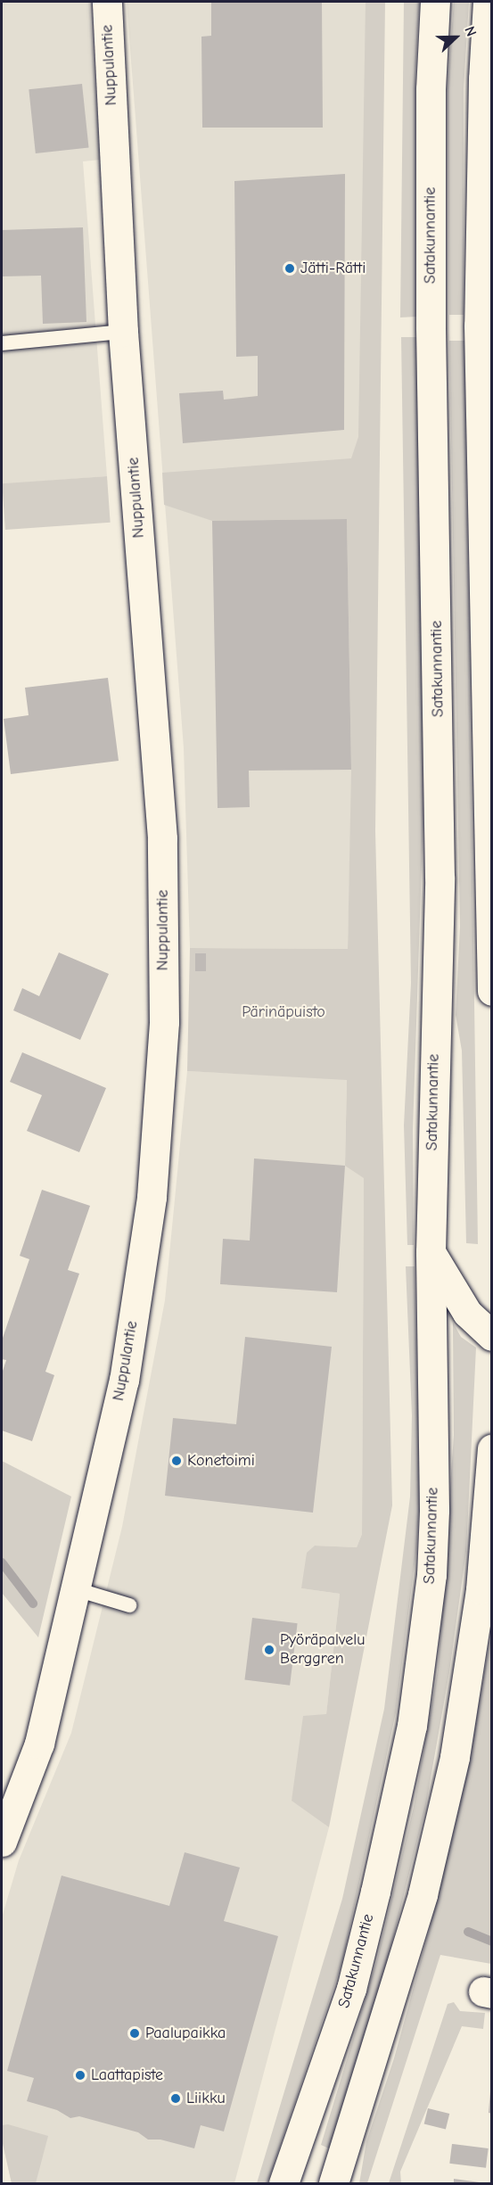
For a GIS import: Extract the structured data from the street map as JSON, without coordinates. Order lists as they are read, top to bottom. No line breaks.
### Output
{"streets":{"main road":["Nuppulantie","Satakunnantie"]},"parks":["Pärinäpuisto"],"places":["Jätti-Rätti","Konetoimi","Pyöräpalvelu Berggren","Paalupaikka","Laattapiste","Liikku"],"north":"right"}
